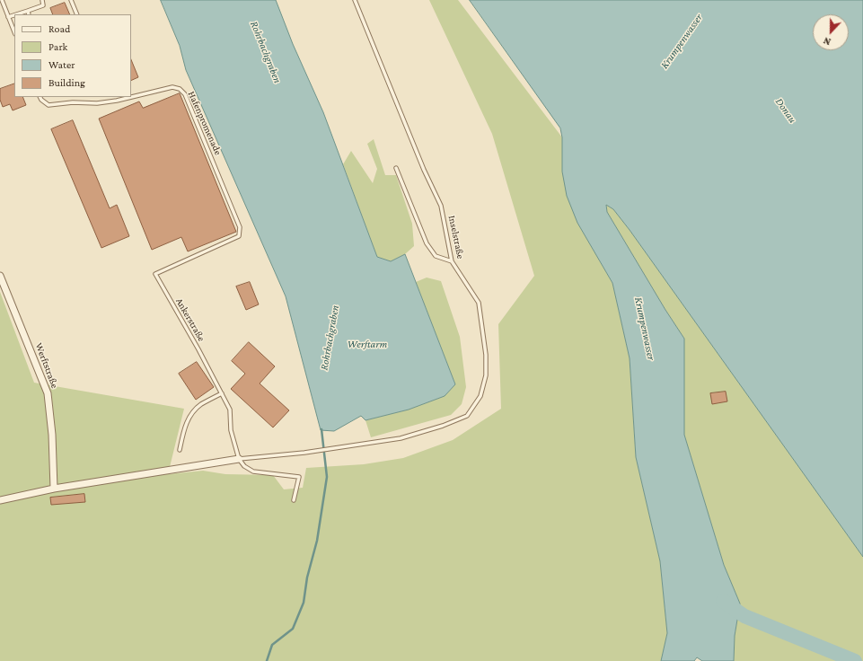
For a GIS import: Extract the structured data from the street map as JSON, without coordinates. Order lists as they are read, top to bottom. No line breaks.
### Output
{"streets":{"street":["Werftstraße"],"lane":["Hafenpromenade","Inselstraße","Ankerstraße"]},"crossings":[["Hafenpromenade","Ankerstraße"],["Inselstraße","Ankerstraße"]],"water":["Krumpenwasser","Rohrbachgraben","Donau","Werftarm"],"legend":["Road","Park","Water","Building"],"north":"bottom"}
